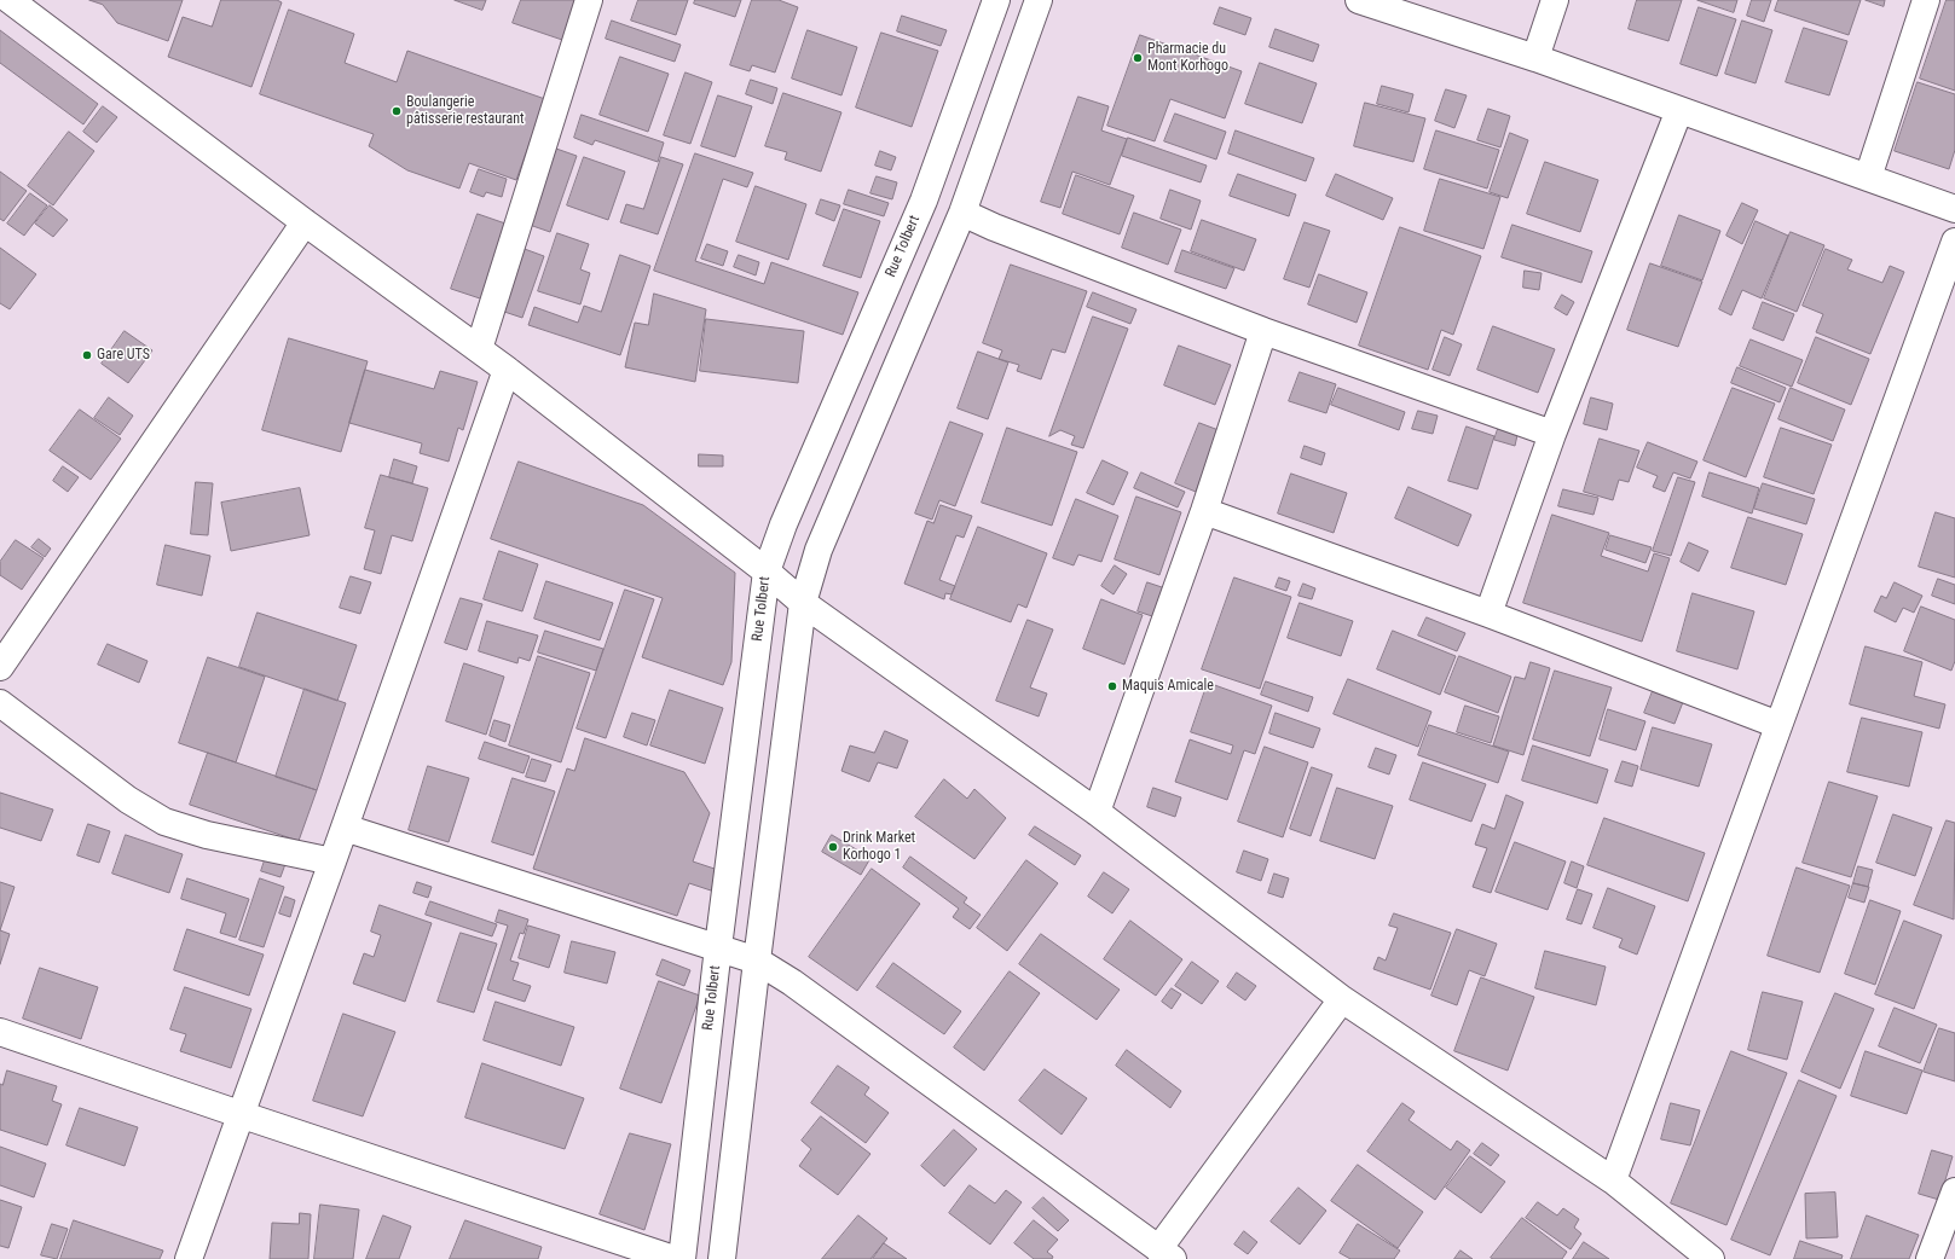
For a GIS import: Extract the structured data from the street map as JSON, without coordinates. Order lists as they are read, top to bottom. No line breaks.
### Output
{"streets":{"street":["Rue Tolbert"]},"places":["Pharmacie du Mont Korhogo","Boulangerie pâtisserie restaurant","Gare UTS","Maquis Amicale","Drink Market Korhogo 1"]}
